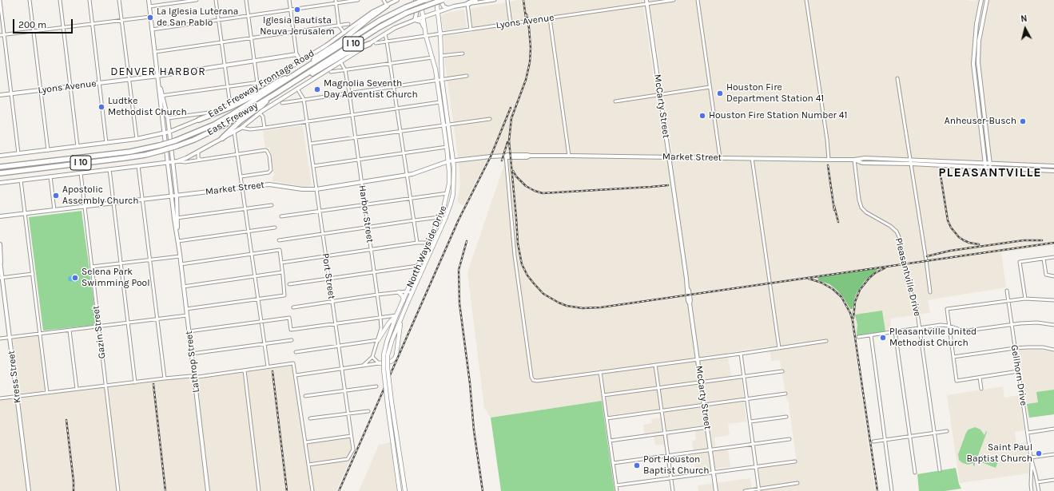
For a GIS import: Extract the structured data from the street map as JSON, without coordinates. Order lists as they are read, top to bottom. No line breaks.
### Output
{"streets":{"highway":["I 10","East Freeway"],"main road":["Lyons Avenue","East Freeway Frontage Road","McCarty Street","Market Street","North Wayside Drive","Lathrop Street","Kress Street"],"street":["Harbor Street","Port Street","Pleasantville Drive","Gazin Street","Gellhorn Drive"]},"crossings":[["Lyons Avenue","McCarty Street"],["Lyons Avenue","North Wayside Drive"],["Lyons Avenue","Lathrop Street"],["East Freeway Frontage Road","Lathrop Street"],["McCarty Street","Market Street"],["Market Street","Harbor Street"],["Market Street","North Wayside Drive"],["Market Street","Port Street"],["Market Street","Pleasantville Drive"],["Market Street","Gazin Street"],["Market Street","Lathrop Street"]],"districts":["DENVER HARBOR","PLEASANTVILLE"],"places":["Iglesia Bautista Neuva Jerusalem","La Iglesia Luterana de San Pablo","Magnolia Seventh Day Adventist Church","Houston Fire Department Station 41","Ludtke Methodist Church","Houston Fire Station Number 41","Anheuser-Busch","Apostolic Assembly Church","Selena Park Swimming Pool","Pleasantville United Methodist Church","Saint Paul Baptist Church","Port Houston Baptist Church"],"scale_bar":"200 m","north":"top"}
